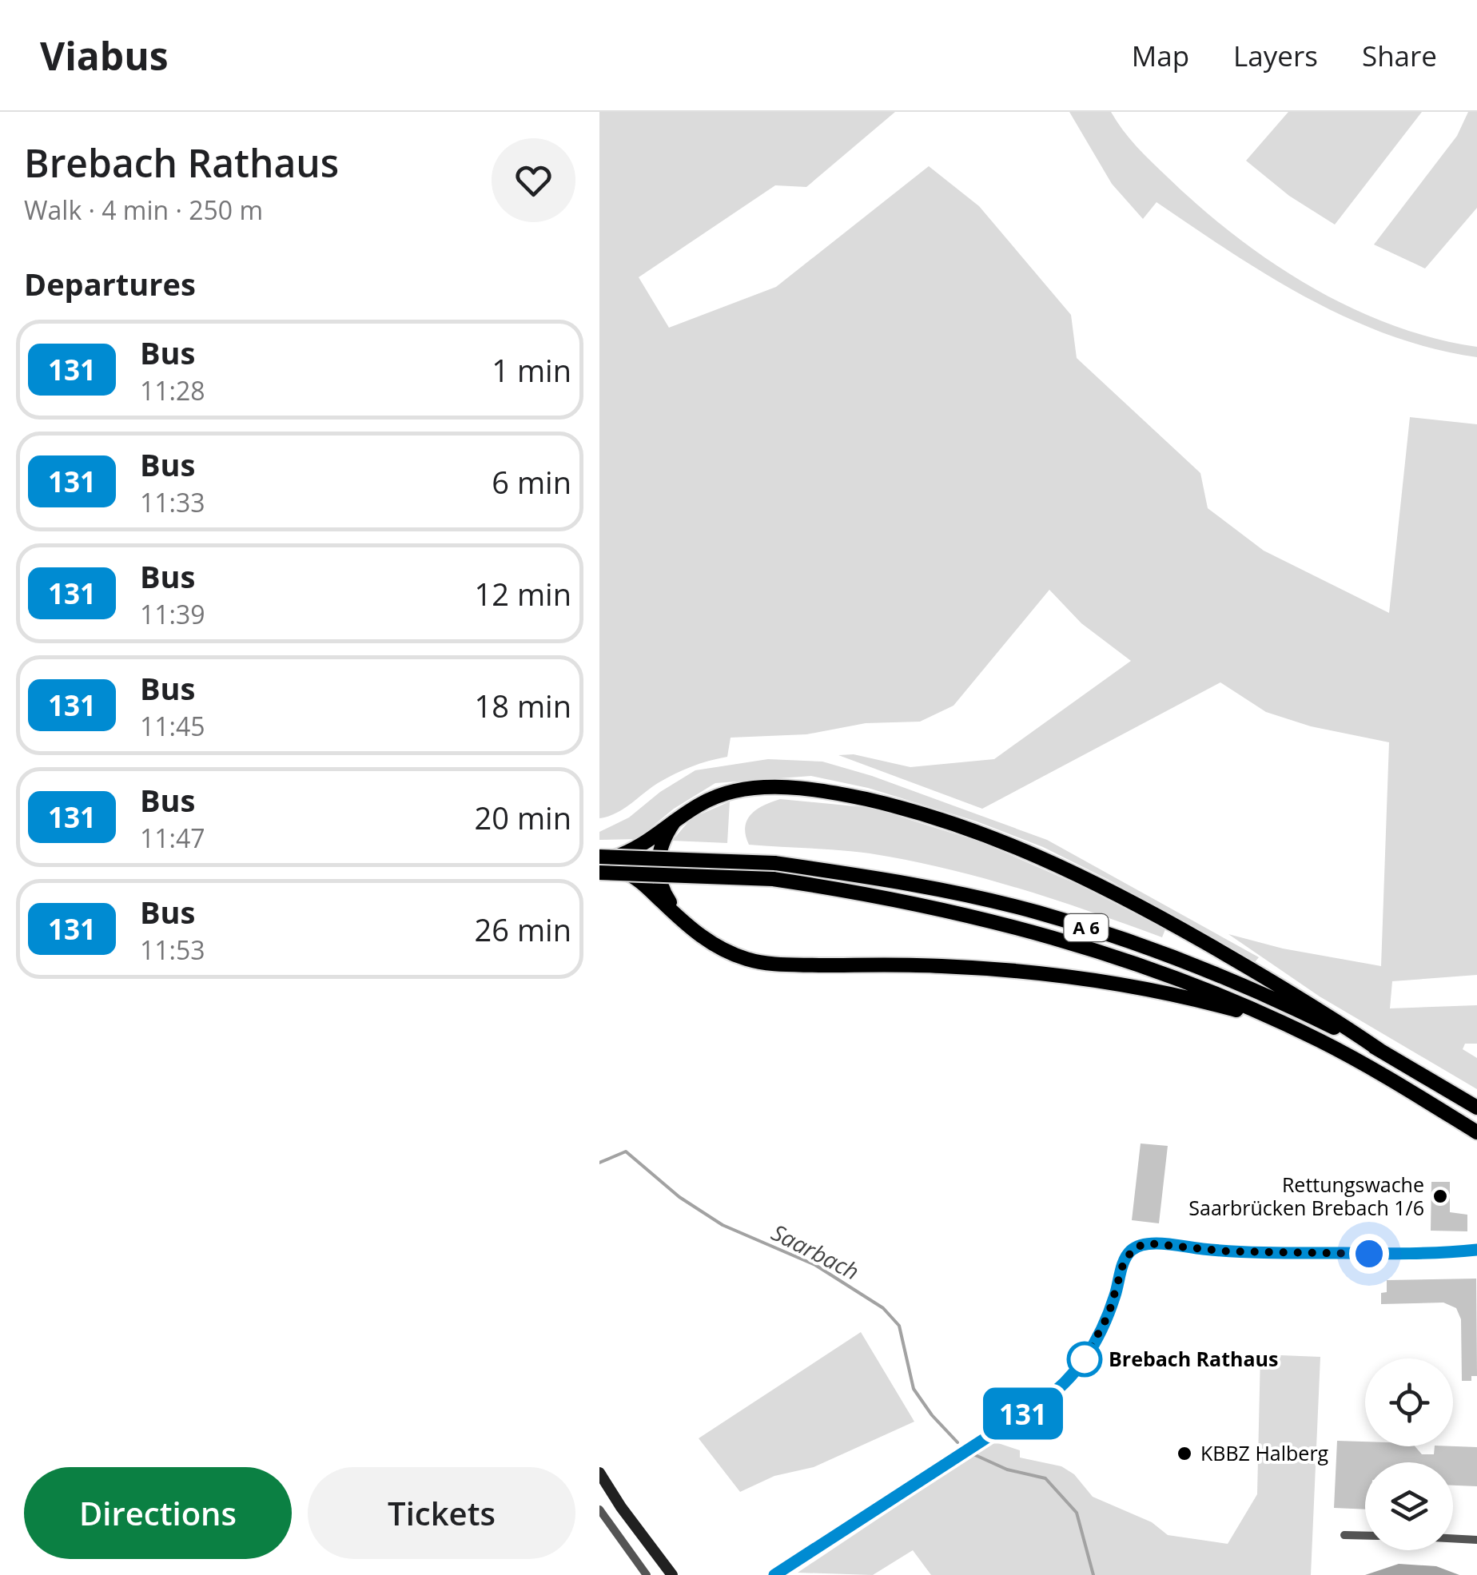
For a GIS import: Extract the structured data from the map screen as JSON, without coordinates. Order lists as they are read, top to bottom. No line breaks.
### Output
{"streets":{"highway":["A 6"]},"water":["Saarbach"],"places":["Rettungswache Saarbrücken Brebach 1/6","Brebach Rathaus","KBBZ Halberg"],"lines":["bus line 131"],"page":{"header":"Viabus","nav":["Map","Layers","Share"],"heading":[["Brebach Rathaus","Walk · 4 min · 250 m"],"Departures"],"on_map":"131","list":[{"mark":"131","name":"Bus","note":"11:28","value":"1 min"},{"mark":"131","name":"Bus","note":"11:33","value":"6 min"},{"mark":"131","name":"Bus","note":"11:39","value":"12 min"},{"mark":"131","name":"Bus","note":"11:45","value":"18 min"},{"mark":"131","name":"Bus","note":"11:47","value":"20 min"},{"mark":"131","name":"Bus","note":"11:53","value":"26 min"}],"buttons":["Directions","Tickets"]}}
